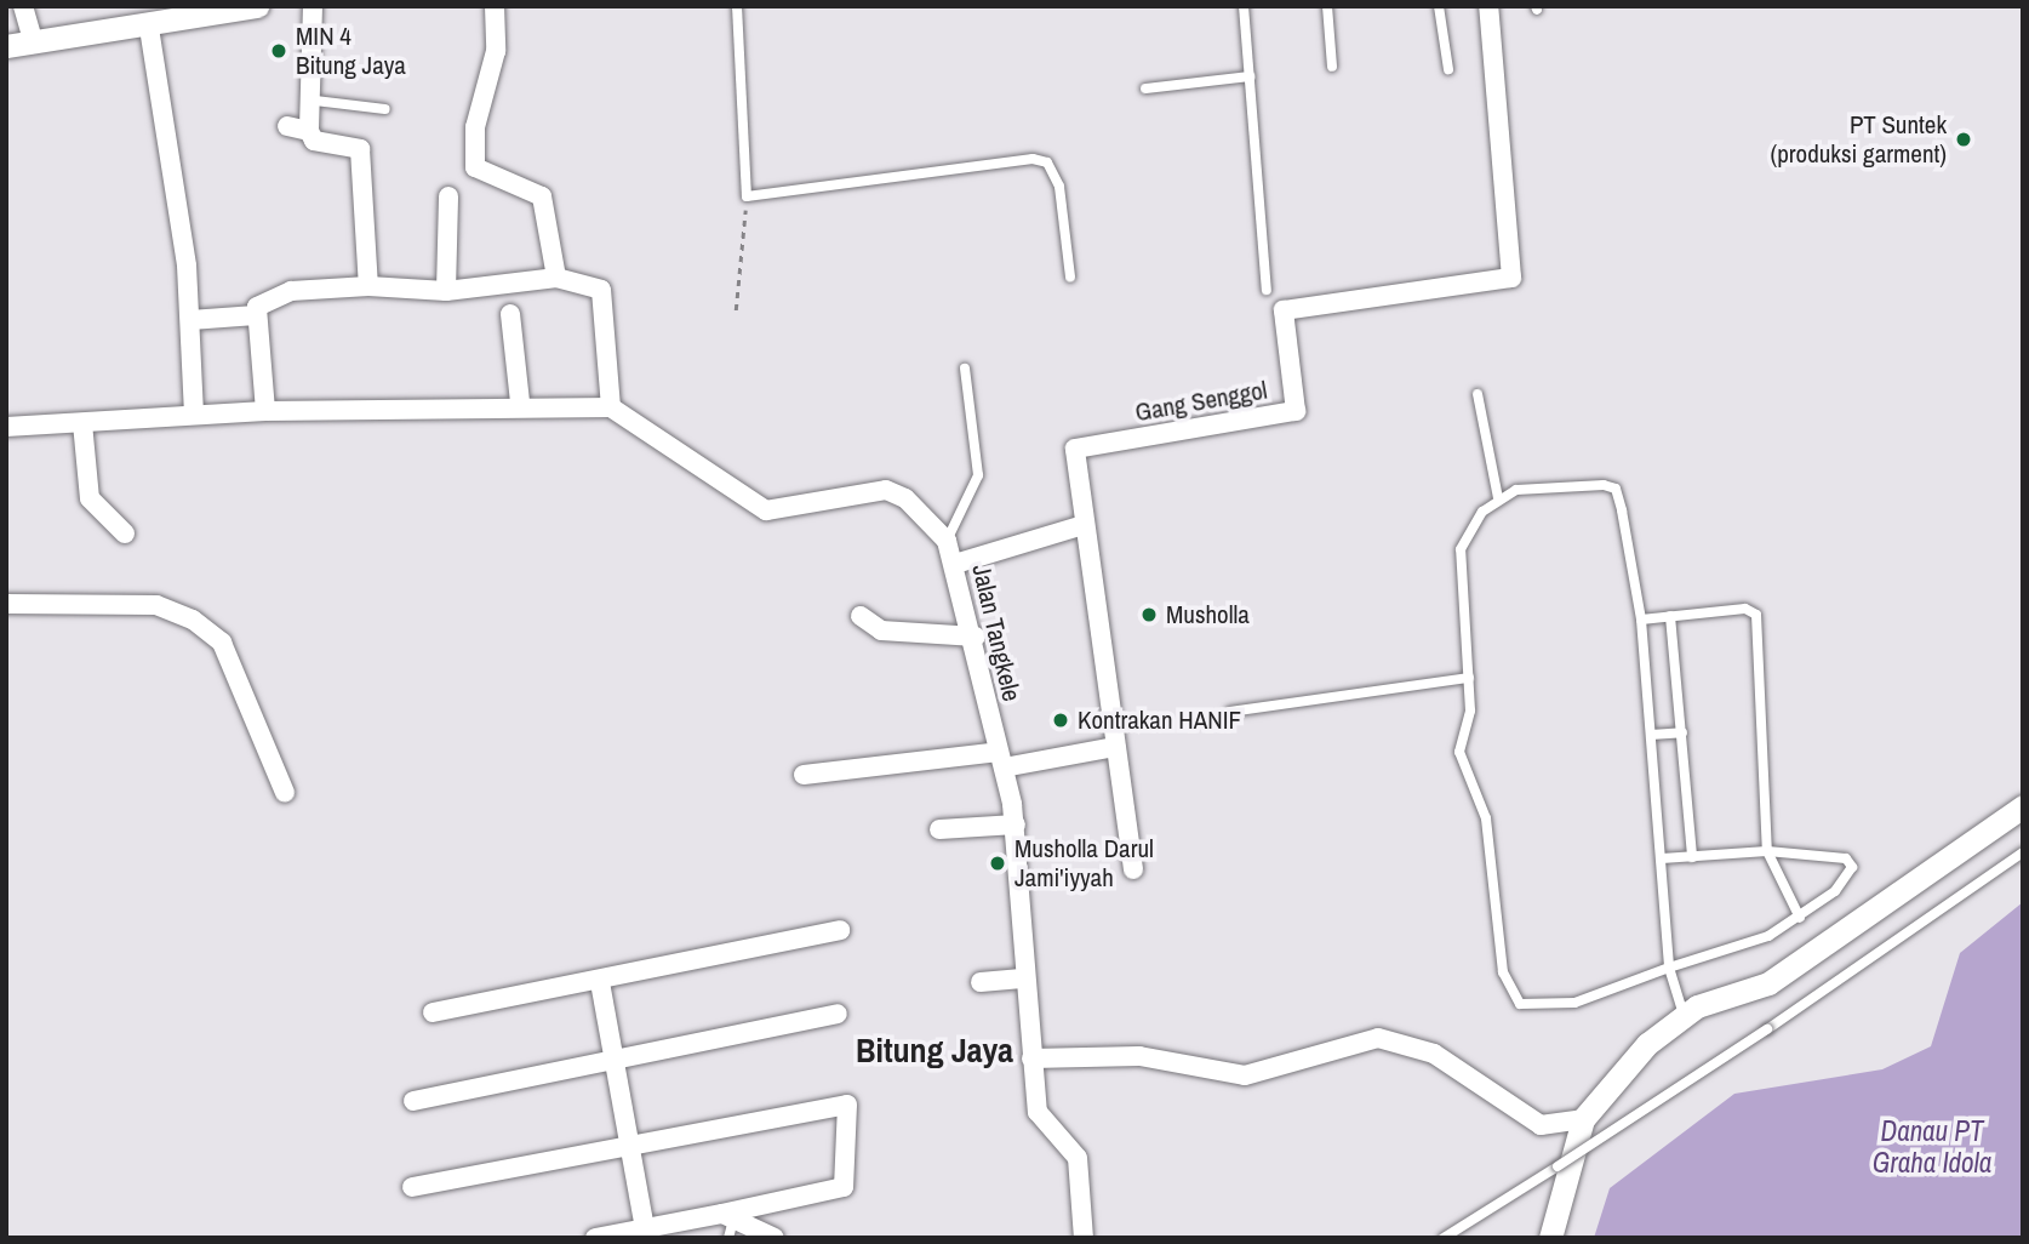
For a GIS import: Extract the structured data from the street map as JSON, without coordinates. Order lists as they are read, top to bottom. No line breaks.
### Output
{"streets":{"street":["Gang Senggol","Jalan Tangkele"]},"districts":["Bitung Jaya"],"water":["Danau PT Graha Idola"],"places":["MIN 4 Bitung Jaya","PT Suntek (produksi garment)","Musholla","Kontrakan HANIF","Musholla Darul Jami'iyyah"]}
